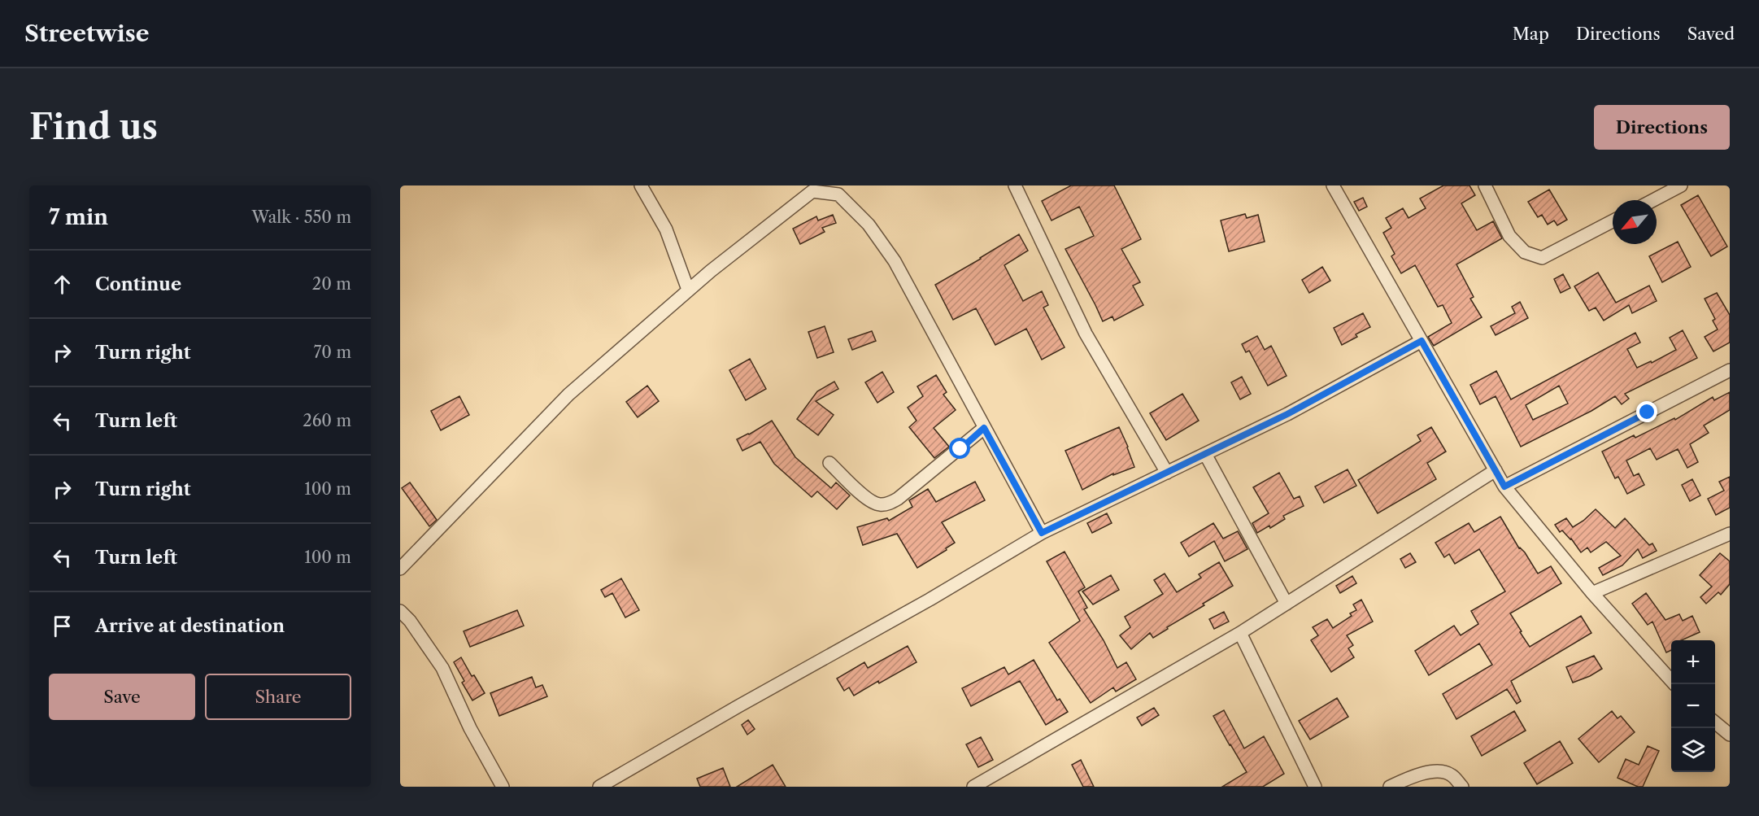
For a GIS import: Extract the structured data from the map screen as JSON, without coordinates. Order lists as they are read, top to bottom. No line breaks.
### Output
{"north":"bottom left","page":{"header":"Streetwise","nav":["Map","Directions","Saved"],"buttons":["Directions",["Save","Share"]],"title":"Find us","heading":["7 min","Walk · 550 m"],"list":[["Continue","20 m"],["Turn right","70 m"],["Turn left","260 m"],["Turn right","100 m"],["Turn left","100 m"],"Arrive at destination"],"map_buttons":["+","−"]}}
